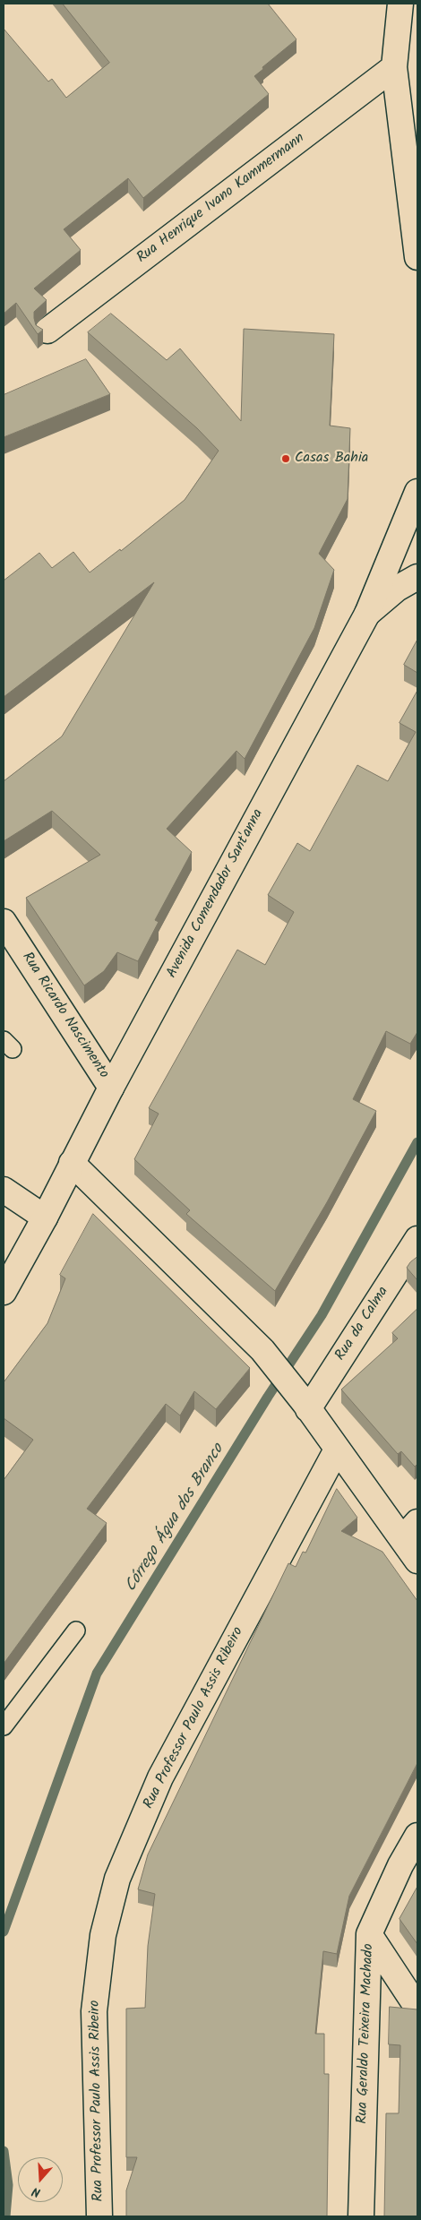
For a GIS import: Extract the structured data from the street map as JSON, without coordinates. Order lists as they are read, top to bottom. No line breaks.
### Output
{"streets":{"street":["Rua Henrique Ivano Kammermann","Avenida Comendador Sant'anna","Rua Ricardo Nascimento","Rua da Calma","Rua Professor Paulo Assis Ribeiro","Rua Geraldo Teixeira Machado"]},"crossings":[["Avenida Comendador Sant'anna","Rua Ricardo Nascimento"]],"water":["Córrego Água dos Branco"],"places":["Casas Bahia"],"north":"bottom"}
